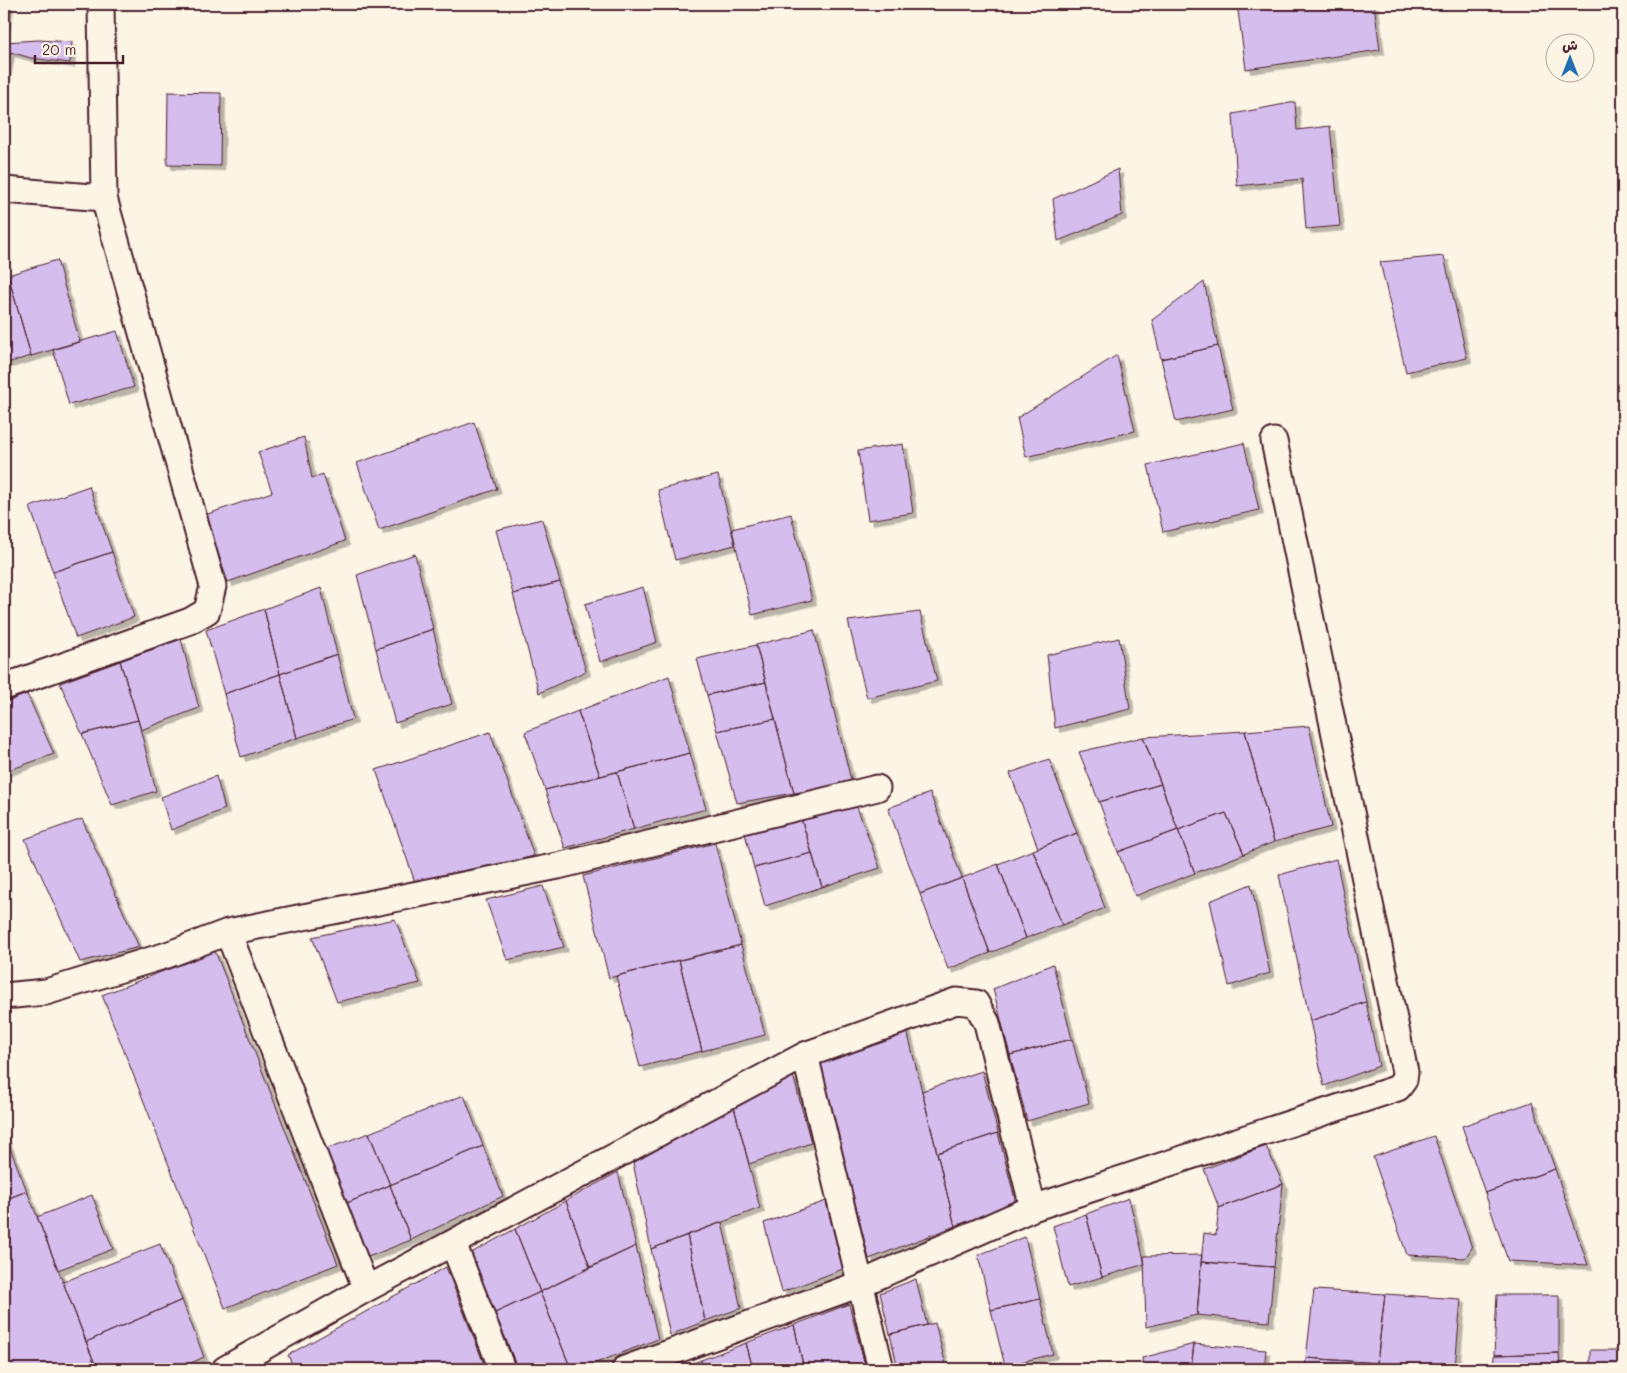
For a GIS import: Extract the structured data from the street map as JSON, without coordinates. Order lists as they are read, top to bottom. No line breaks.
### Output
{"scale_bar":"20 m","north":"top"}
